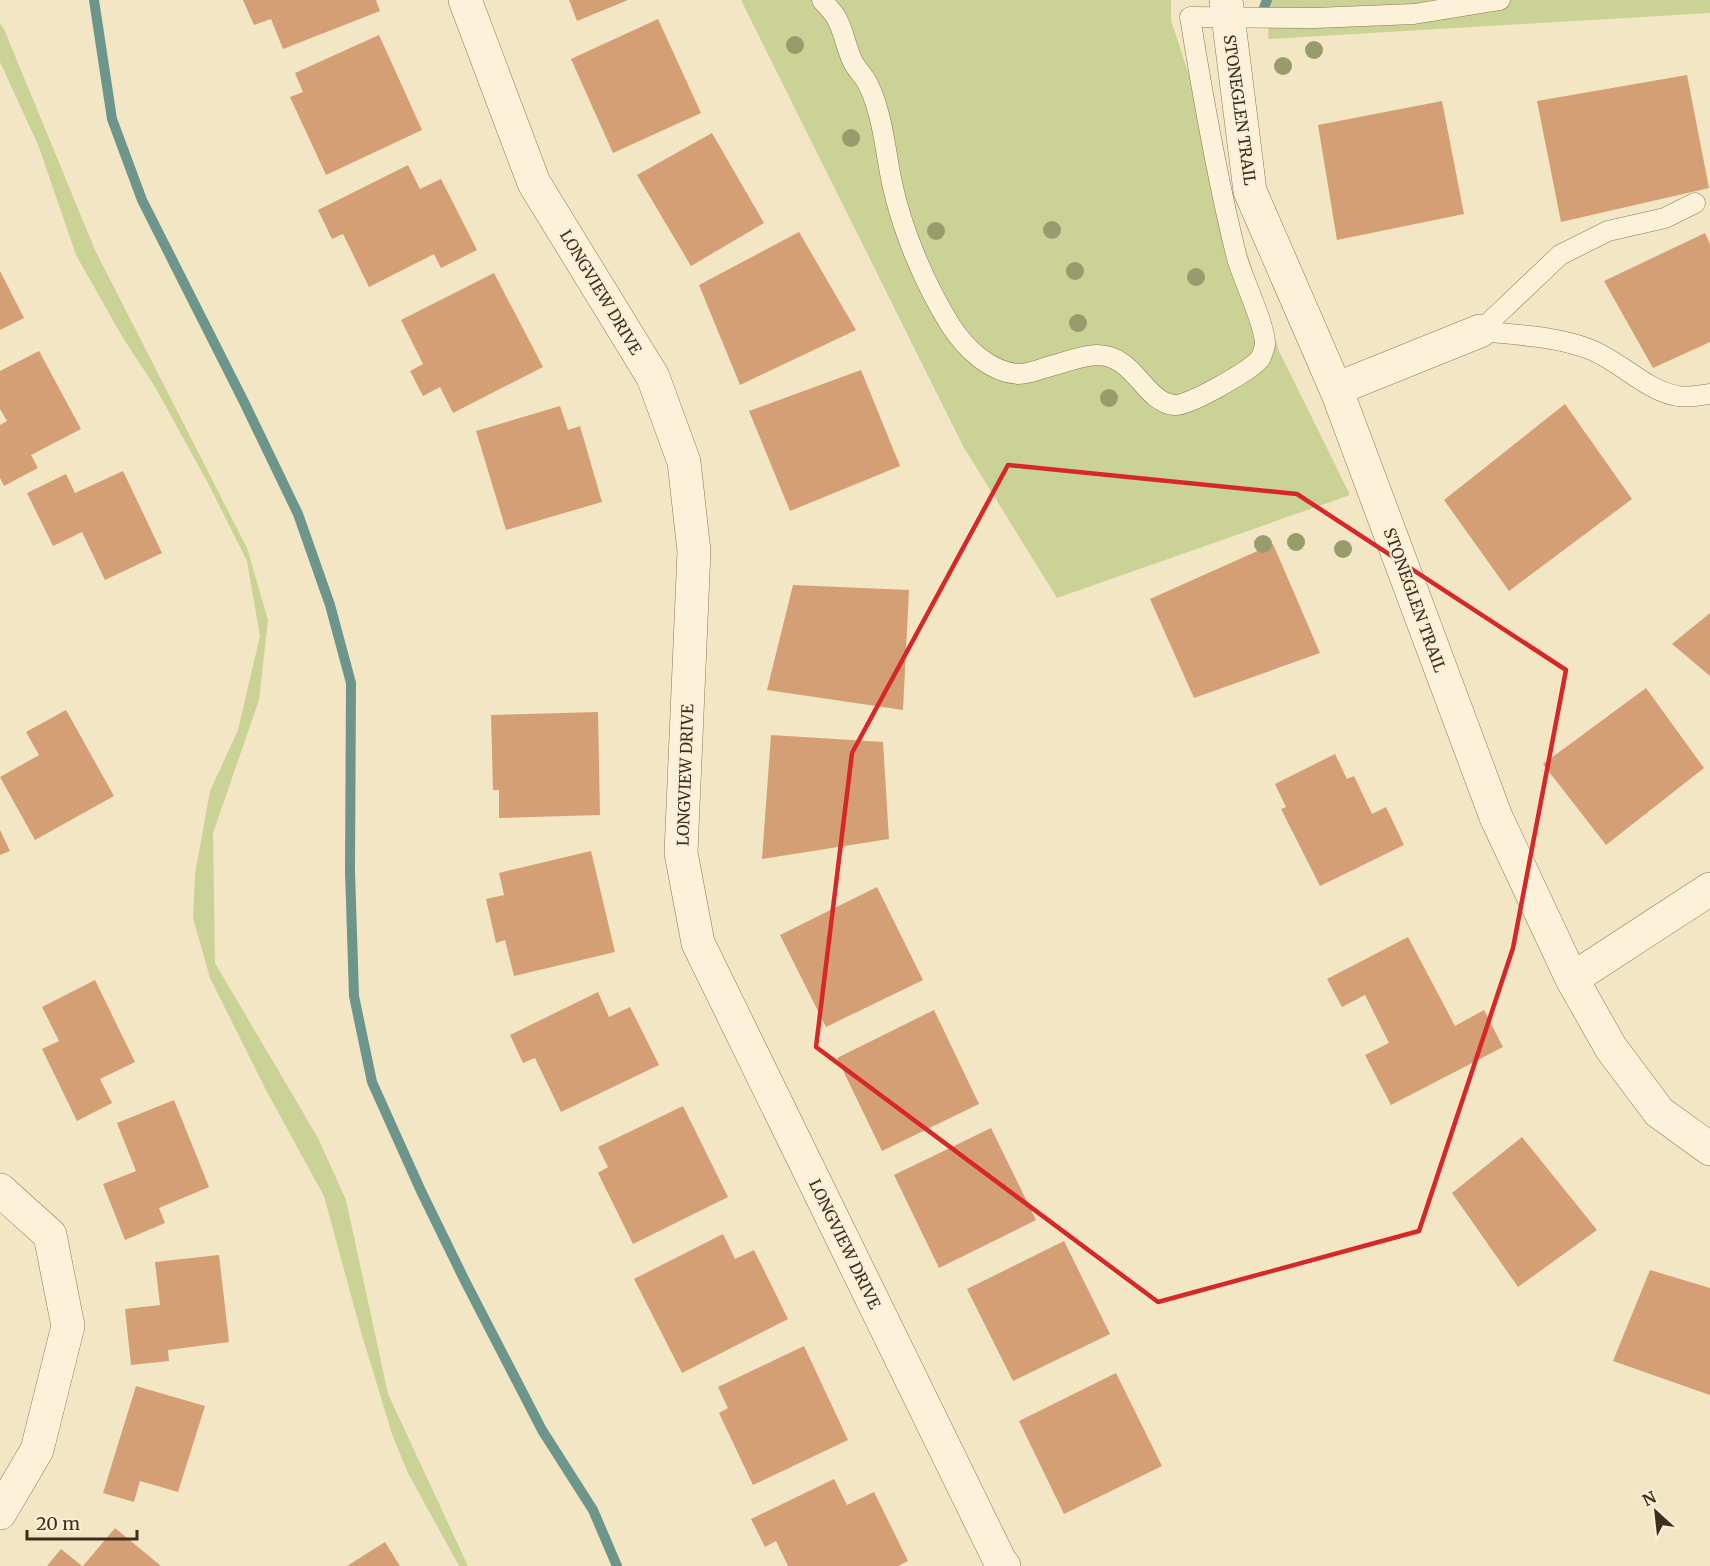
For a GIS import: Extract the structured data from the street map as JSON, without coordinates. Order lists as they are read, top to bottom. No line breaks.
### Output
{"streets":{"street":["STONEGLEN TRAIL","LONGVIEW DRIVE"]},"scale_bar":"20 m","north":"top left"}
